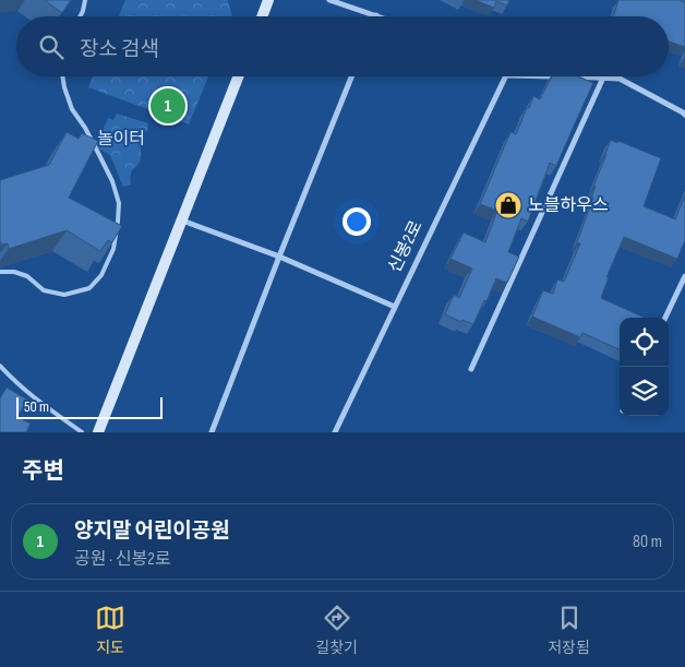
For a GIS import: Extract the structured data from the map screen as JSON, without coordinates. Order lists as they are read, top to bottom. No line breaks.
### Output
{"streets":{"street":["신봉2로"]},"parks":["놀이터"],"places":{"shop":["노블하우스"]},"scale_bar":"50 m","page":{"search":"장소 검색","pins":"1","scale":"50 m","heading":"주변","list":[{"mark":"1","name":"양지말 어린이공원","note":"공원 · 신봉2로","value":"80 m"}],"nav":["지도","길찾기","저장됨"]}}
